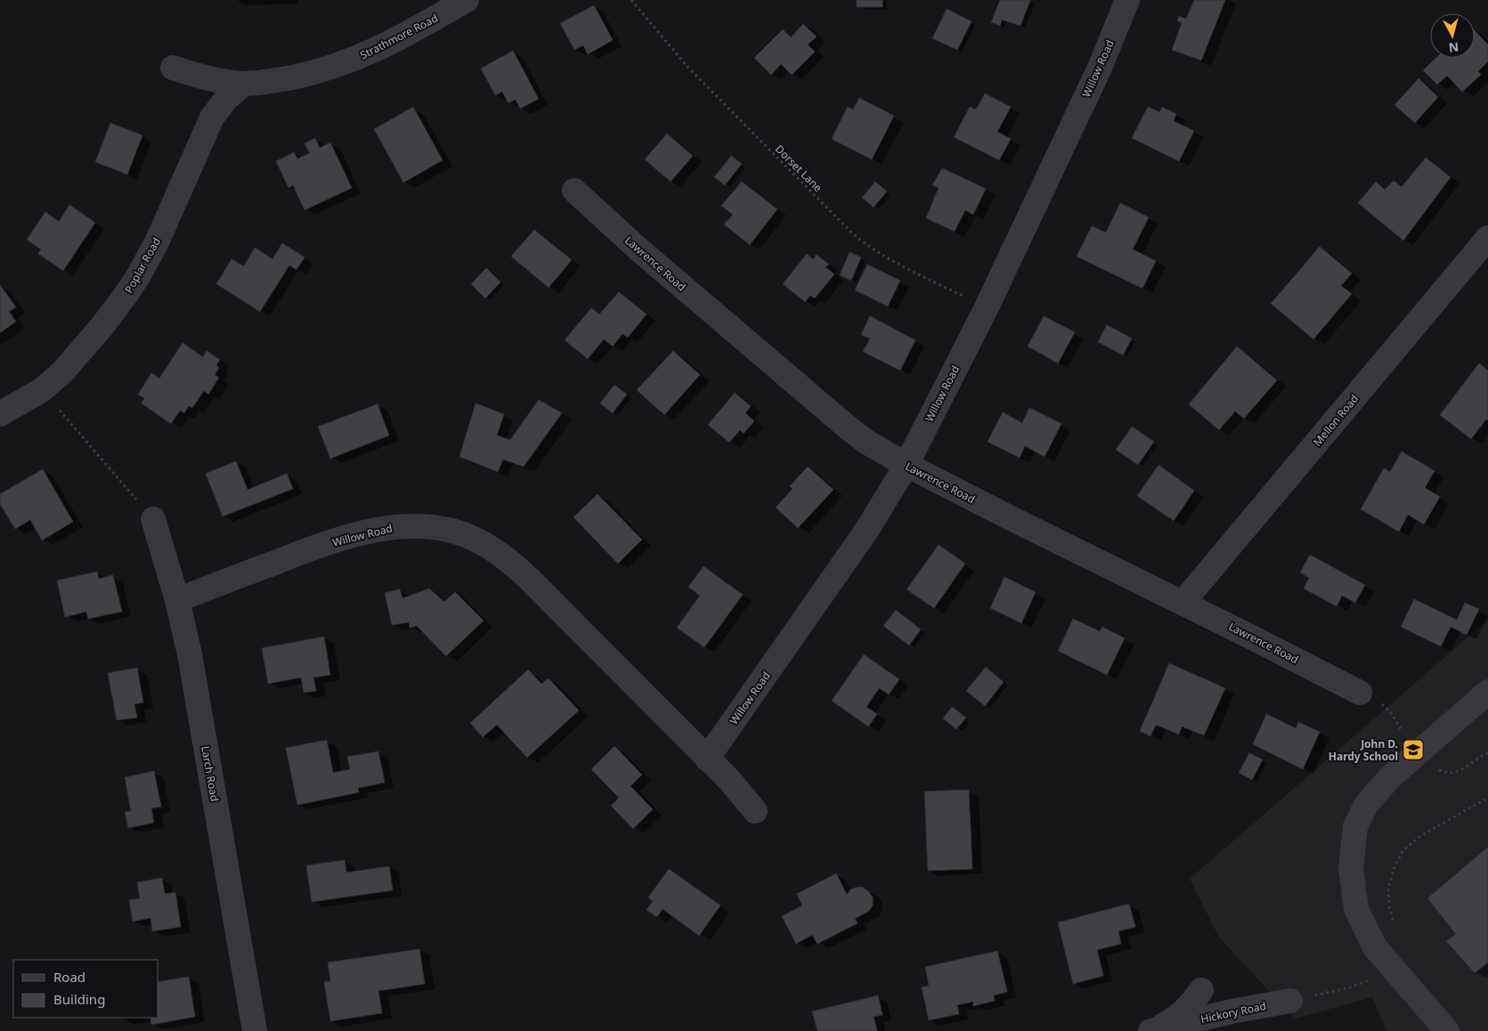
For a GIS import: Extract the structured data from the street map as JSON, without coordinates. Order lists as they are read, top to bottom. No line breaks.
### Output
{"streets":{"street":["Strathmore Road","Willow Road","Lawrence Road","Poplar Road","Mellon Road","Larch Road","Hickory Road"],"path":["Dorset Lane"]},"crossings":[["Strathmore Road","Poplar Road"],["Willow Road","Dorset Lane"],["Willow Road","Lawrence Road"],["Willow Road","Larch Road"],["Lawrence Road","Mellon Road"]],"places":{"school or university":["John D. Hardy School"]},"legend":["Road","Building"],"north":"bottom"}
